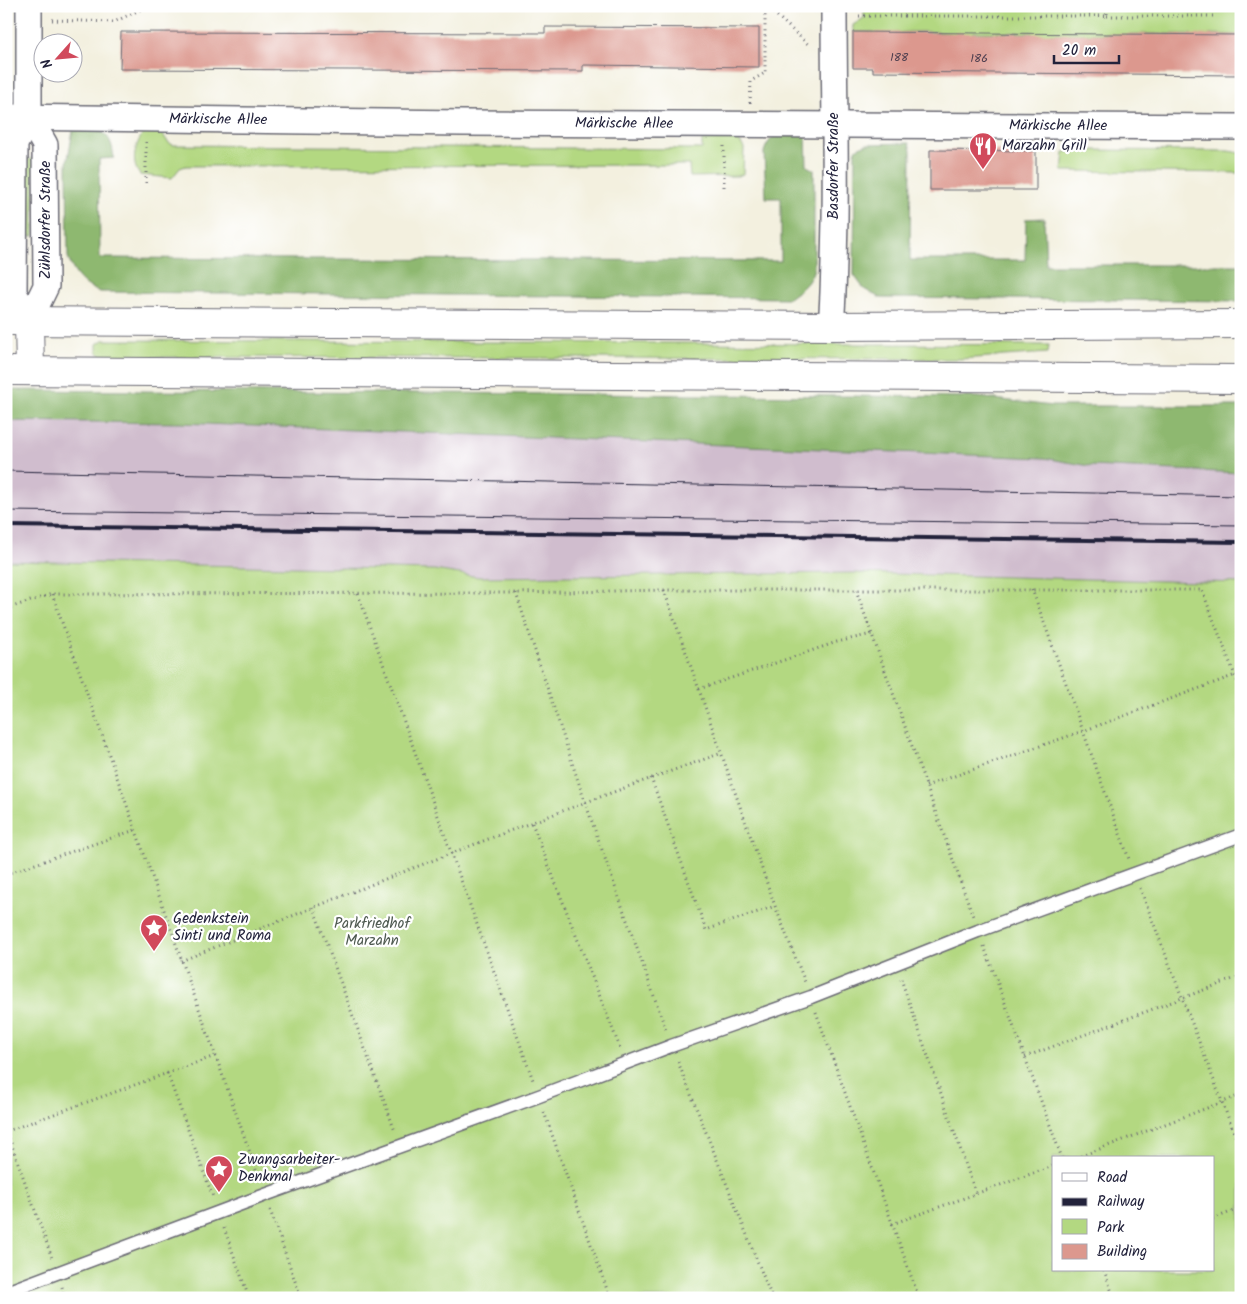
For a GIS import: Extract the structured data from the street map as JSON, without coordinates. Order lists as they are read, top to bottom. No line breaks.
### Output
{"streets":{"street":["Märkische Allee","Basdorfer Straße","Zühlsdorfer Straße"]},"crossings":[["Märkische Allee","Basdorfer Straße"],["Märkische Allee","Zühlsdorfer Straße"]],"parks":["Parkfriedhof Marzahn"],"places":{"restaurant":["Marzahn Grill"],"place":["Gedenkstein Sinti und Roma","Zwangsarbeiter- Denkmal"]},"house_numbers":["188","186"],"legend":["Road","Railway","Park","Building"],"scale_bar":"20 m","north":"bottom left"}
